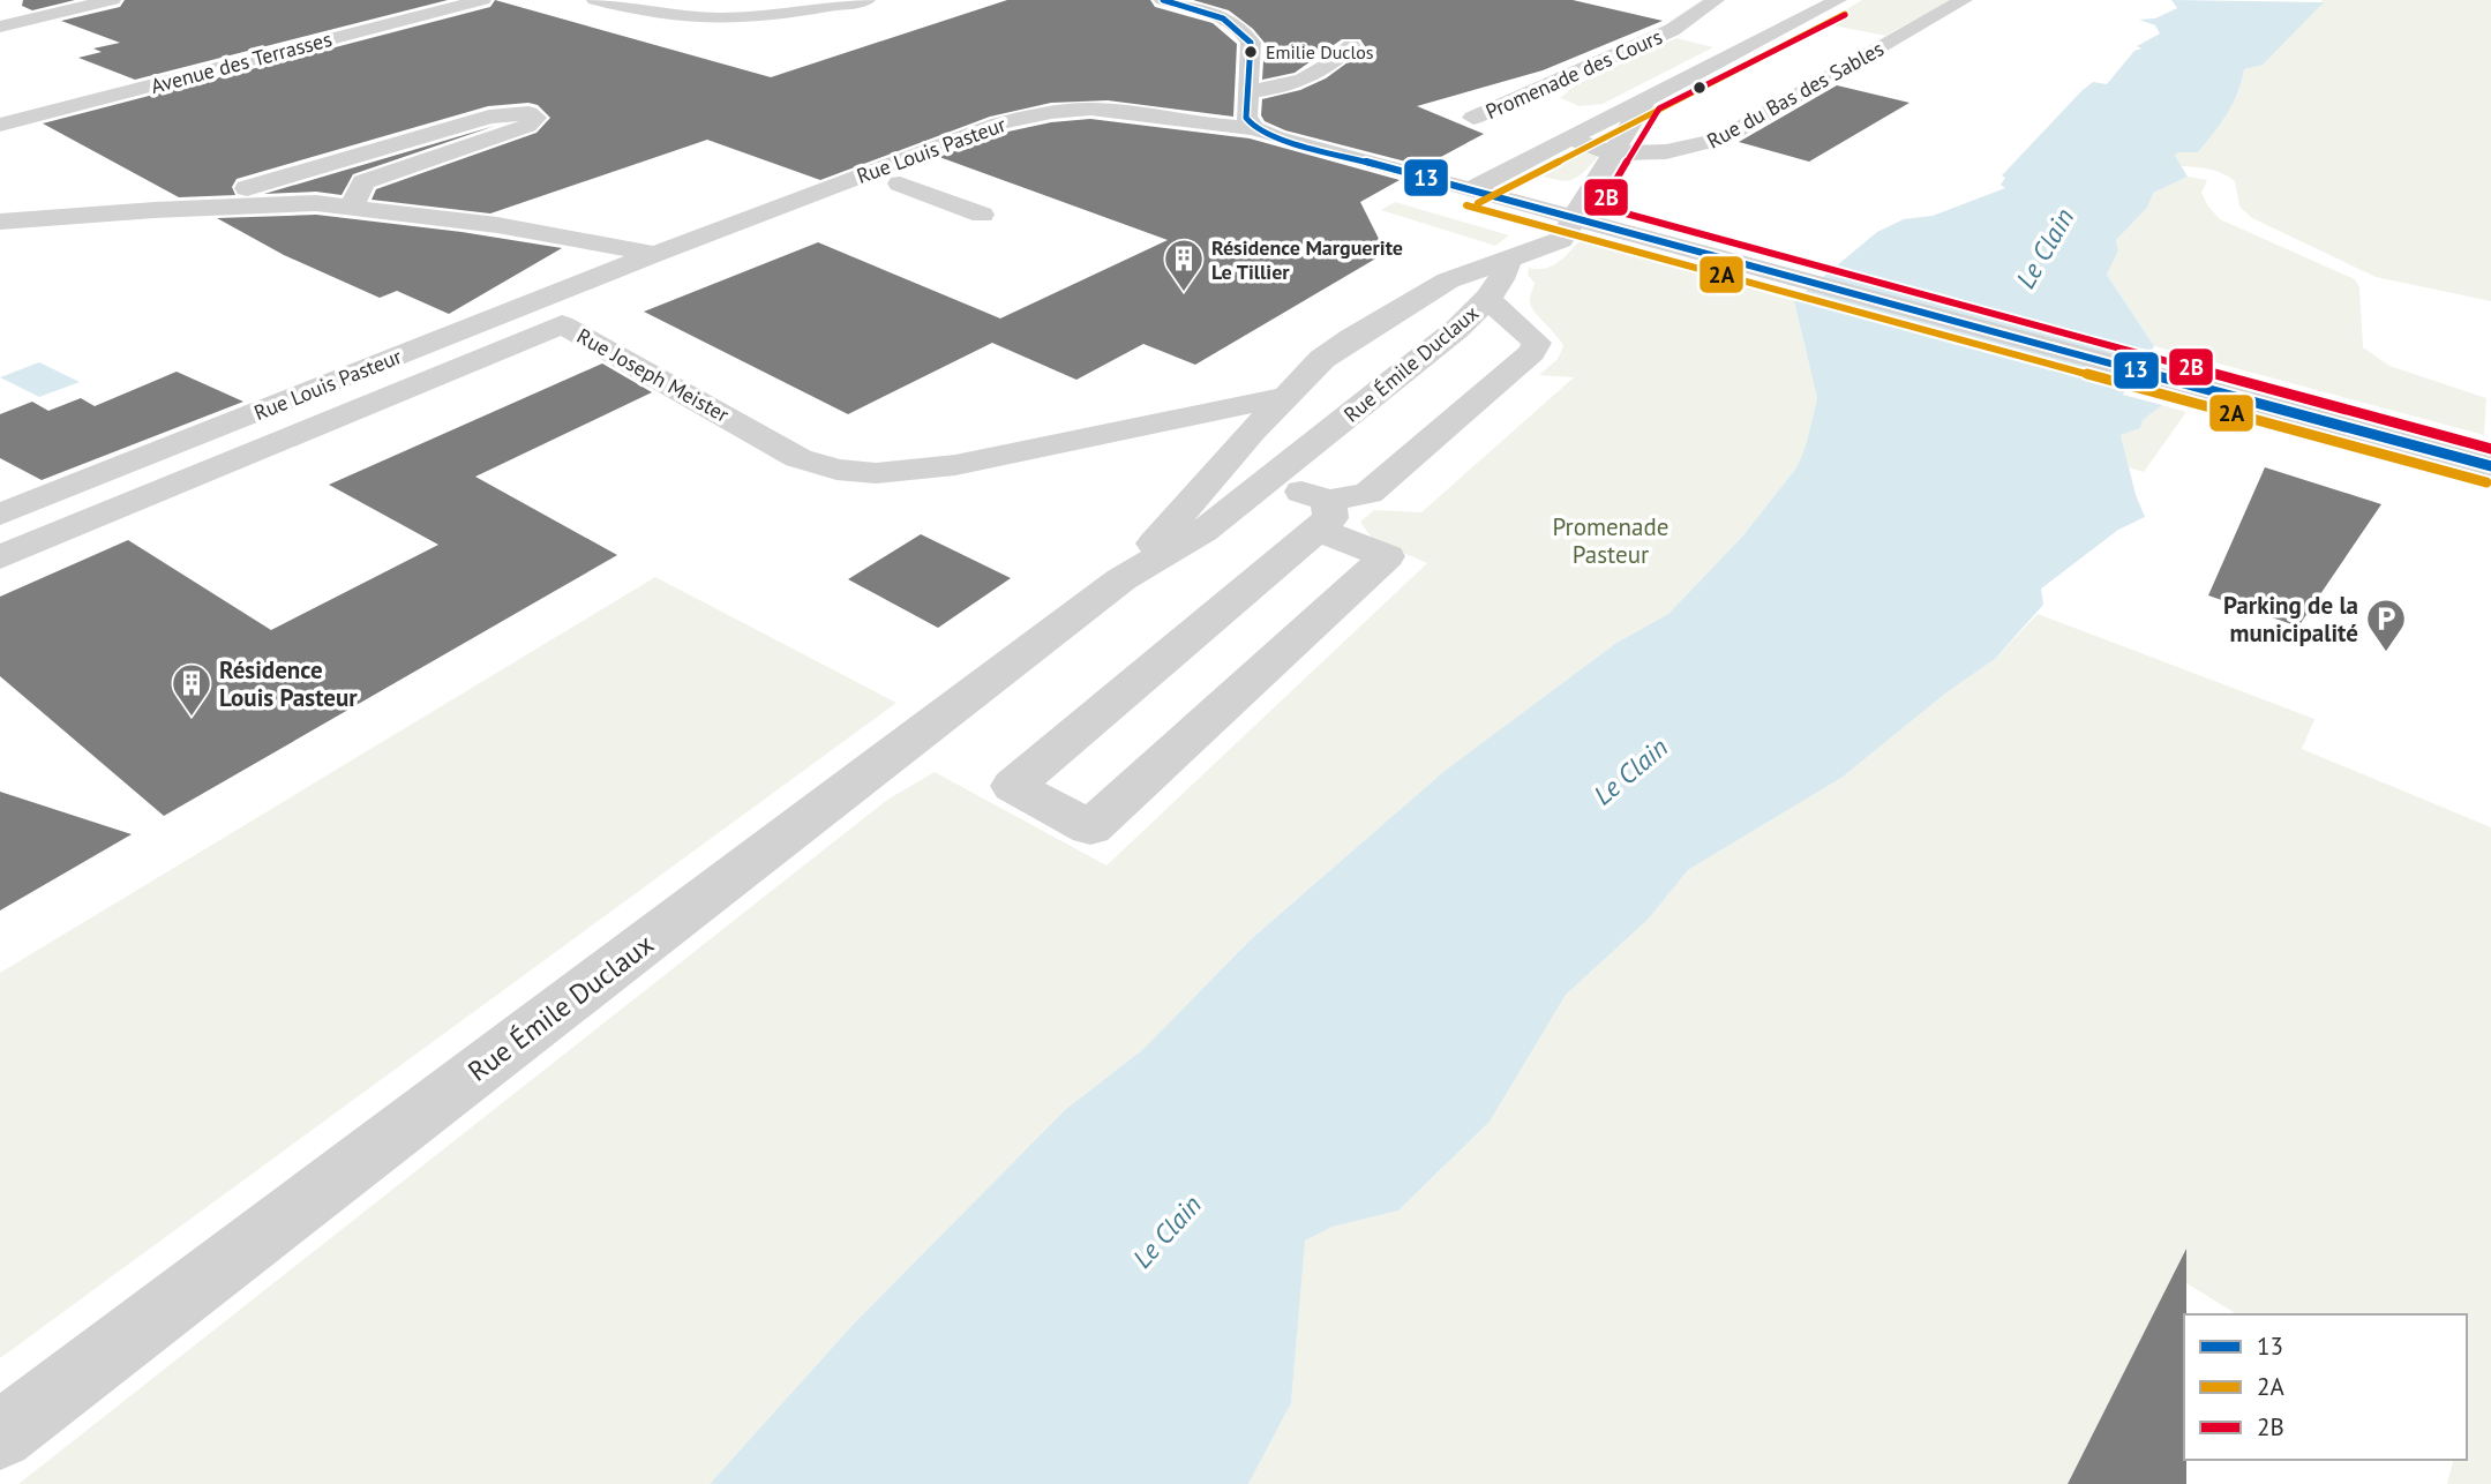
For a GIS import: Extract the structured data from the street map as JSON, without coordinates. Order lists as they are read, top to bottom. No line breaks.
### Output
{"streets":{"street":["Avenue des Terrasses","Promenade des Cours","Rue du Bas des Sables","Rue Louis Pasteur","Rue Émile Duclaux","Rue Joseph Meister"]},"crossings":[["Promenade des Cours","Rue du Bas des Sables"],["Promenade des Cours","Rue Louis Pasteur"],["Rue Émile Duclaux","Rue Joseph Meister"]],"water":["Le Clain"],"parks":["Promenade Pasteur"],"places":{"other":["Emilie Duclos"],"building":["Résidence Marguerite Le Tillier","Résidence Louis Pasteur"],"parking":["Parking de la municipalité"]},"lines":["transit line 13","transit line 2A","transit line 2B"],"legend":["13","2A","2B"]}
